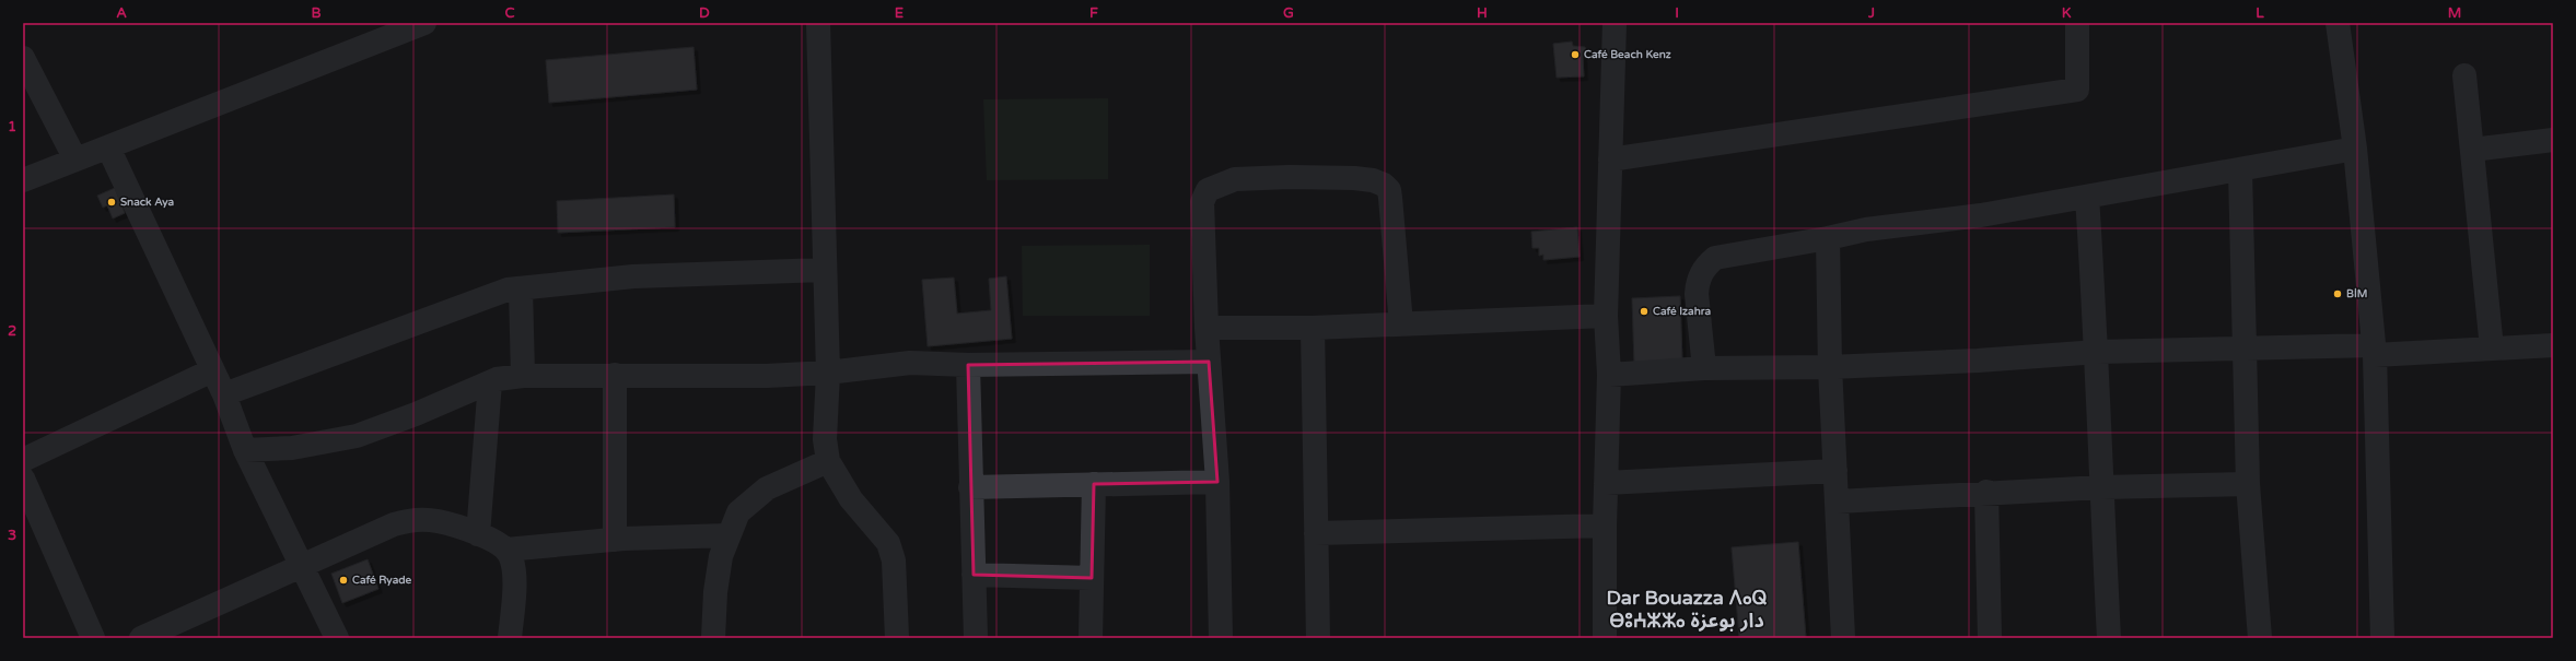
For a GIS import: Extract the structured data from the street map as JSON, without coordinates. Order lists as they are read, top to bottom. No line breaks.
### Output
{"districts":["Dar Bouazza ⴷⴰⵕ ⴱⵓⵄⵣⵣⴰ دار بوعزة"],"places":["Café Beach Kenz","Snack Aya","BİM","Café Izahra","Café Ryade"],"grid":{"columns":["A","B","C","D","E","F","G","H","I","J","K","L","M"],"rows":["1","2","3"]}}
